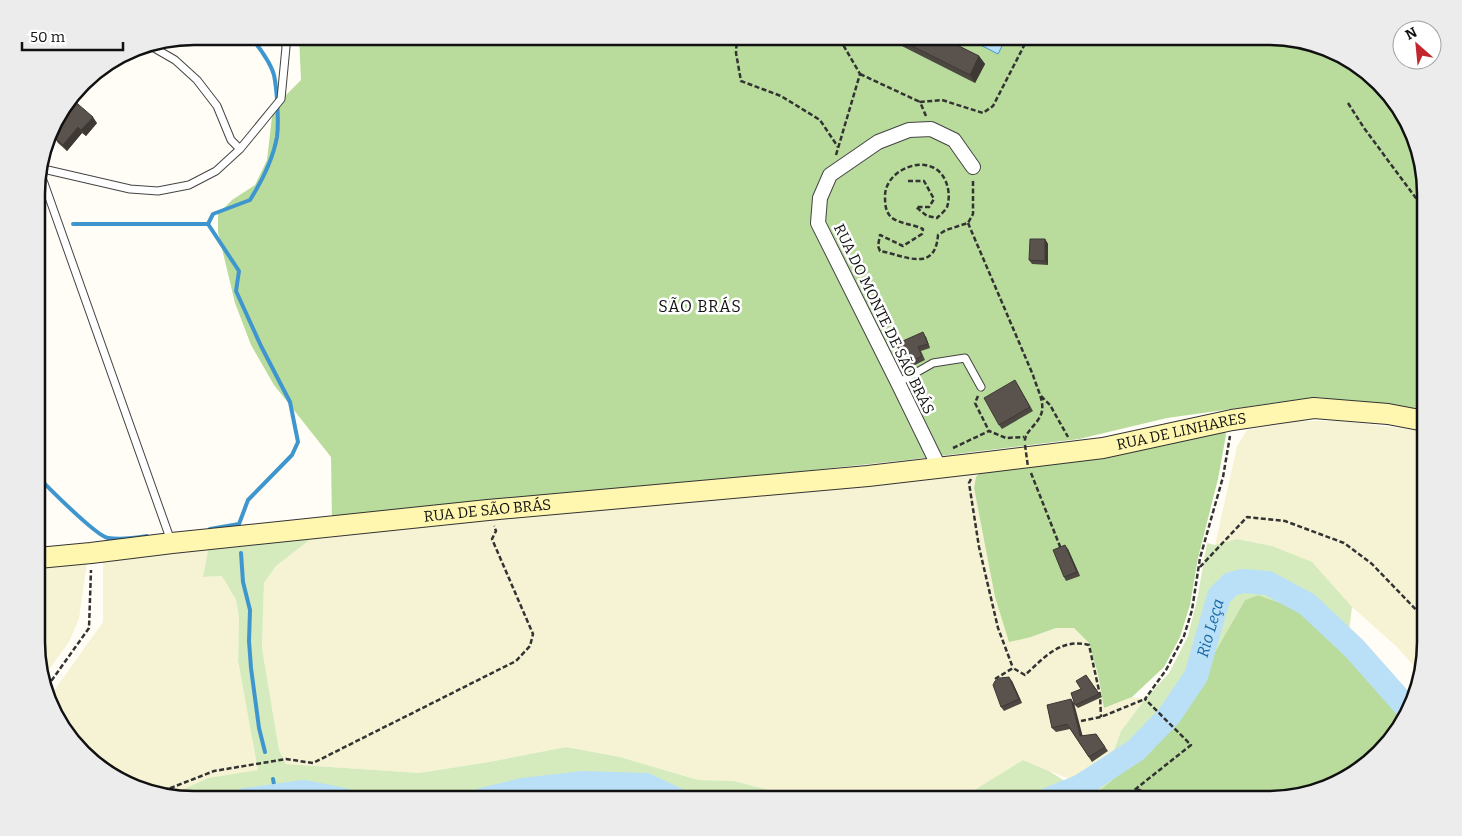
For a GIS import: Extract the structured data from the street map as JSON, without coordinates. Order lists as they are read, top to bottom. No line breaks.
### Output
{"streets":{"main road":["RUA DE LINHARES","RUA DE SÃO BRÁS"],"street":["RUA DO MONTE DE SÃO BRÁS"]},"crossings":[["RUA DO MONTE DE SÃO BRÁS","RUA DE LINHARES"],["RUA DO MONTE DE SÃO BRÁS","RUA DE SÃO BRÁS"],["RUA DE LINHARES","RUA DE SÃO BRÁS"]],"districts":["SÃO BRÁS"],"water":["Rio Leça"],"scale_bar":"50 m","north":"top left"}
